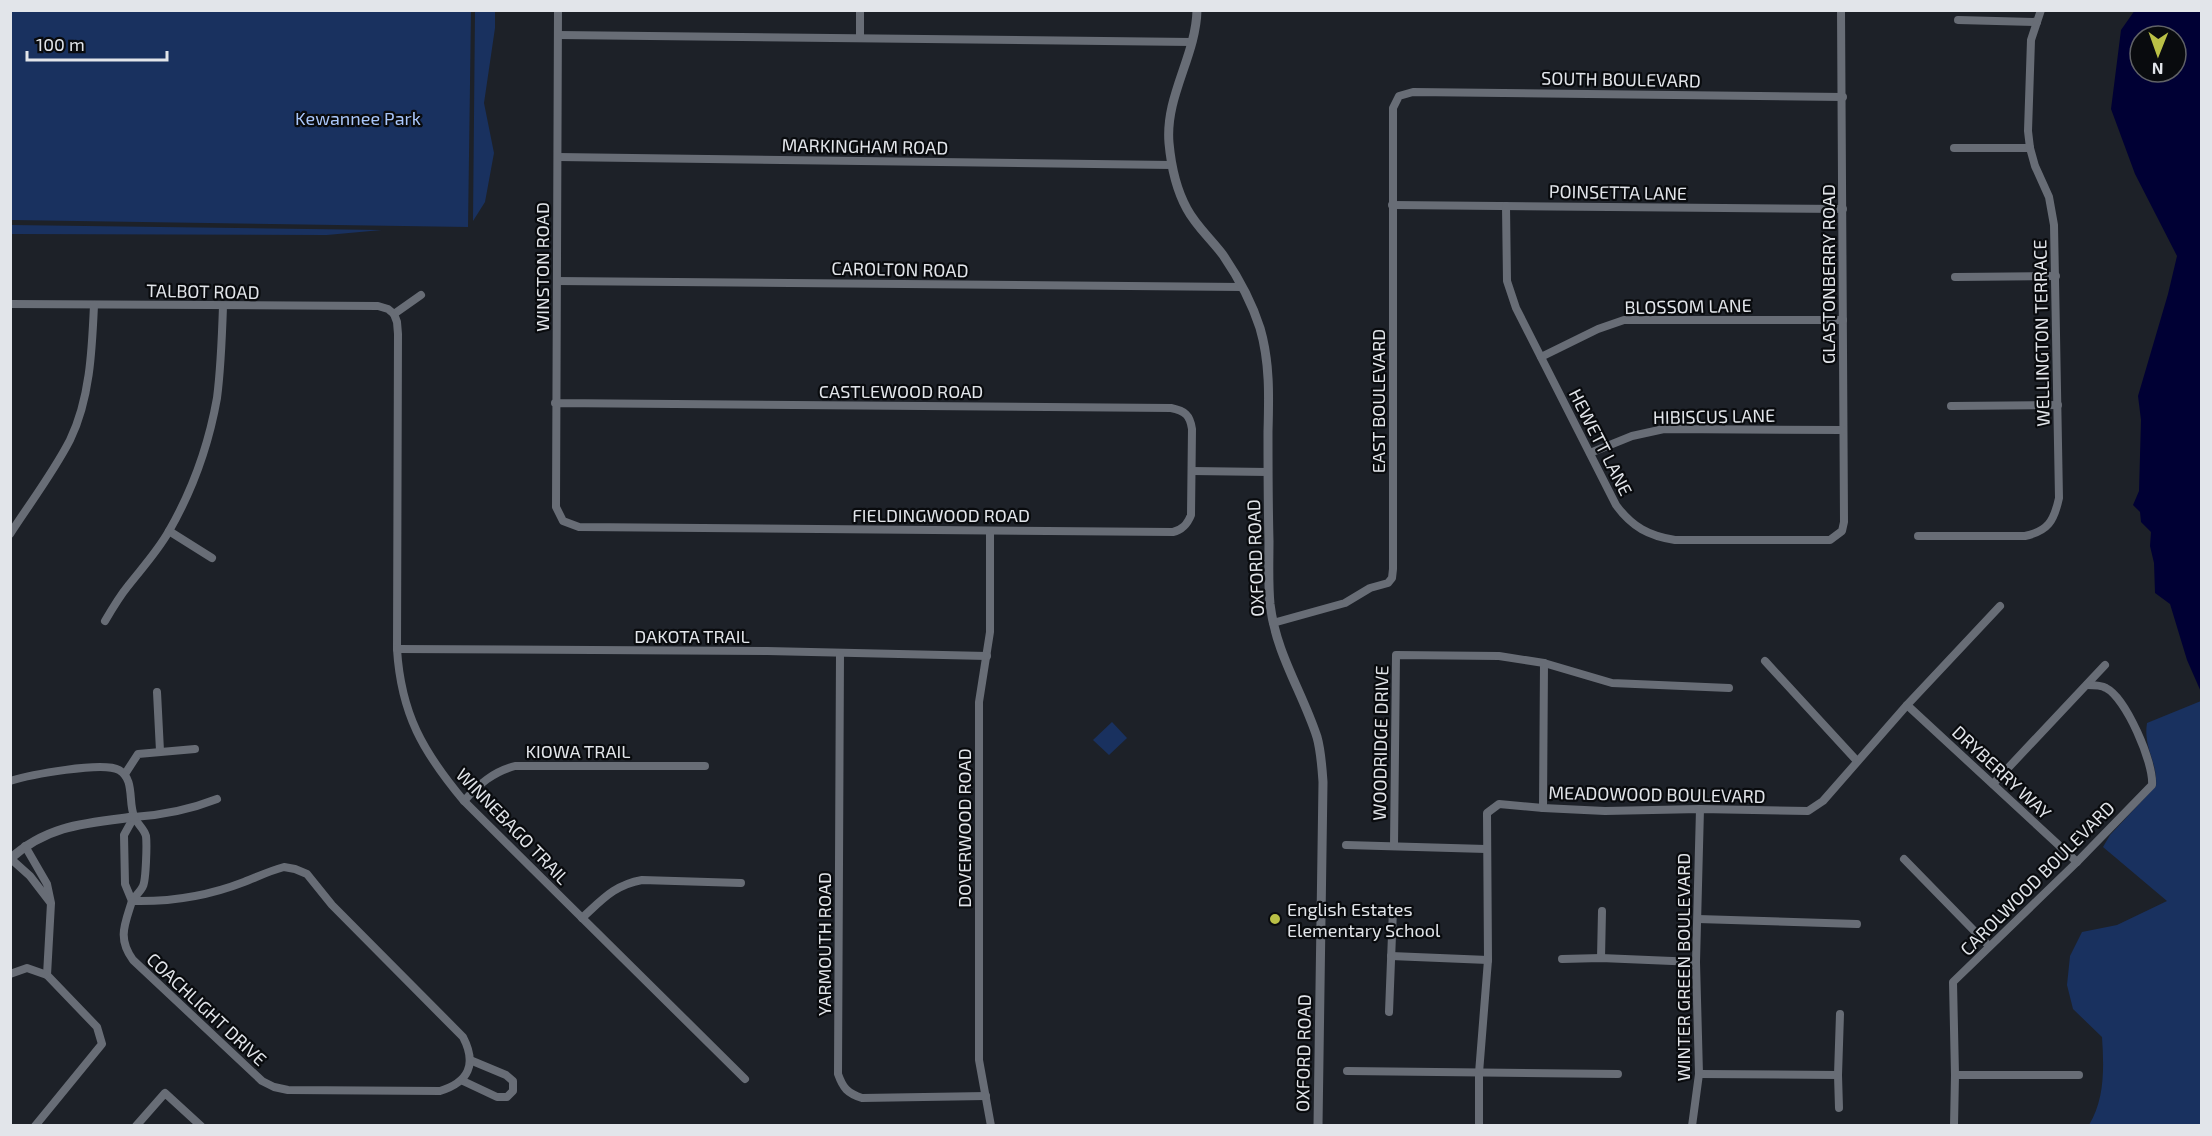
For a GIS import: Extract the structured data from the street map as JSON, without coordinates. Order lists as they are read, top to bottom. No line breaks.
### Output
{"streets":{"street":["SOUTH BOULEVARD","MARKINGHAM ROAD","POINSETTA LANE","WINSTON ROAD","CAROLTON ROAD","GLASTONBERRY ROAD","TALBOT ROAD","BLOSSOM LANE","WELLINGTON TERRACE","CASTLEWOOD ROAD","EAST BOULEVARD","HIBISCUS LANE","HEWETT LANE","FIELDINGWOOD ROAD","OXFORD ROAD","DAKOTA TRAIL","WOODRIDGE DRIVE","KIOWA TRAIL","DRYBERRY WAY","MEADOWOOD BOULEVARD","WINNEBAGO TRAIL","DOVERWOOD ROAD","CAROLWOOD BOULEVARD","YARMOUTH ROAD","WINTER GREEN BOULEVARD","COACHLIGHT DRIVE"]},"crossings":[["SOUTH BOULEVARD","GLASTONBERRY ROAD"],["SOUTH BOULEVARD","EAST BOULEVARD"],["MARKINGHAM ROAD","WINSTON ROAD"],["MARKINGHAM ROAD","OXFORD ROAD"],["POINSETTA LANE","GLASTONBERRY ROAD"],["POINSETTA LANE","EAST BOULEVARD"],["POINSETTA LANE","HEWETT LANE"],["WINSTON ROAD","CAROLTON ROAD"],["WINSTON ROAD","CASTLEWOOD ROAD"],["WINSTON ROAD","FIELDINGWOOD ROAD"],["CAROLTON ROAD","OXFORD ROAD"],["GLASTONBERRY ROAD","BLOSSOM LANE"],["GLASTONBERRY ROAD","HIBISCUS LANE"],["GLASTONBERRY ROAD","HEWETT LANE"],["TALBOT ROAD","WINNEBAGO TRAIL"],["BLOSSOM LANE","HEWETT LANE"],["CASTLEWOOD ROAD","FIELDINGWOOD ROAD"],["EAST BOULEVARD","OXFORD ROAD"],["HIBISCUS LANE","HEWETT LANE"],["FIELDINGWOOD ROAD","DOVERWOOD ROAD"],["DAKOTA TRAIL","WINNEBAGO TRAIL"],["DAKOTA TRAIL","DOVERWOOD ROAD"],["DAKOTA TRAIL","YARMOUTH ROAD"],["KIOWA TRAIL","WINNEBAGO TRAIL"],["DRYBERRY WAY","MEADOWOOD BOULEVARD"],["DRYBERRY WAY","CAROLWOOD BOULEVARD"],["MEADOWOOD BOULEVARD","WINTER GREEN BOULEVARD"],["DOVERWOOD ROAD","YARMOUTH ROAD"]],"parks":["Kewannee Park"],"places":["English Estates Elementary School"],"scale_bar":"100 m","north":"bottom"}
